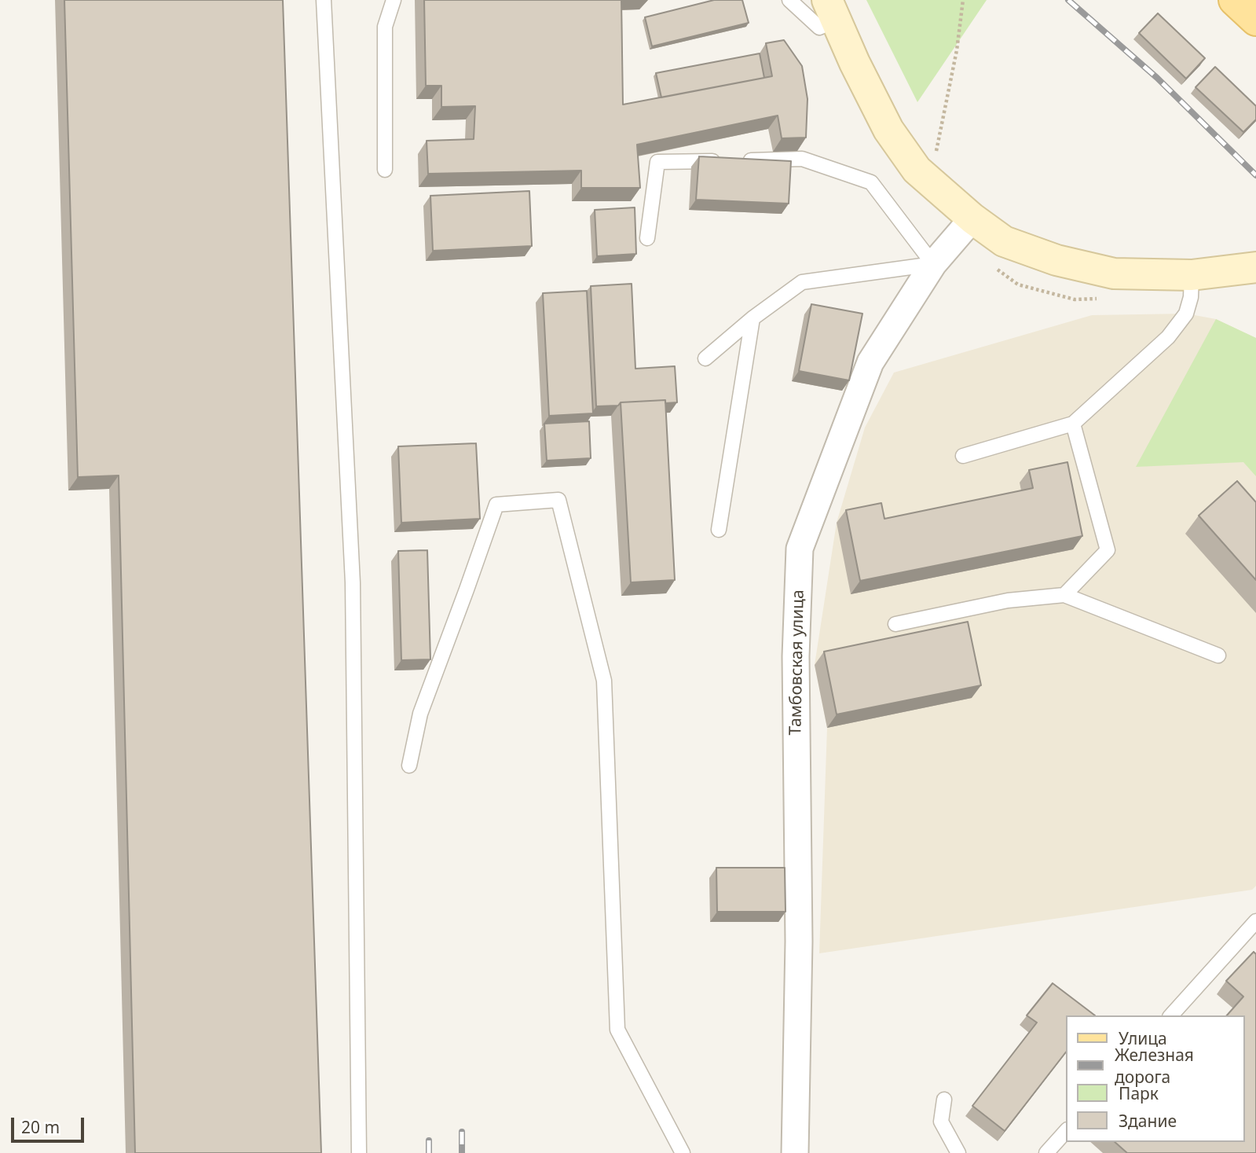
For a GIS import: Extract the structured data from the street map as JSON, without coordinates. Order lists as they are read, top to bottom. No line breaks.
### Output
{"streets":{"street":["Тамбовская улица"]},"legend":["Улица","Железная дорога","Парк","Здание"],"scale_bar":"20 m"}
